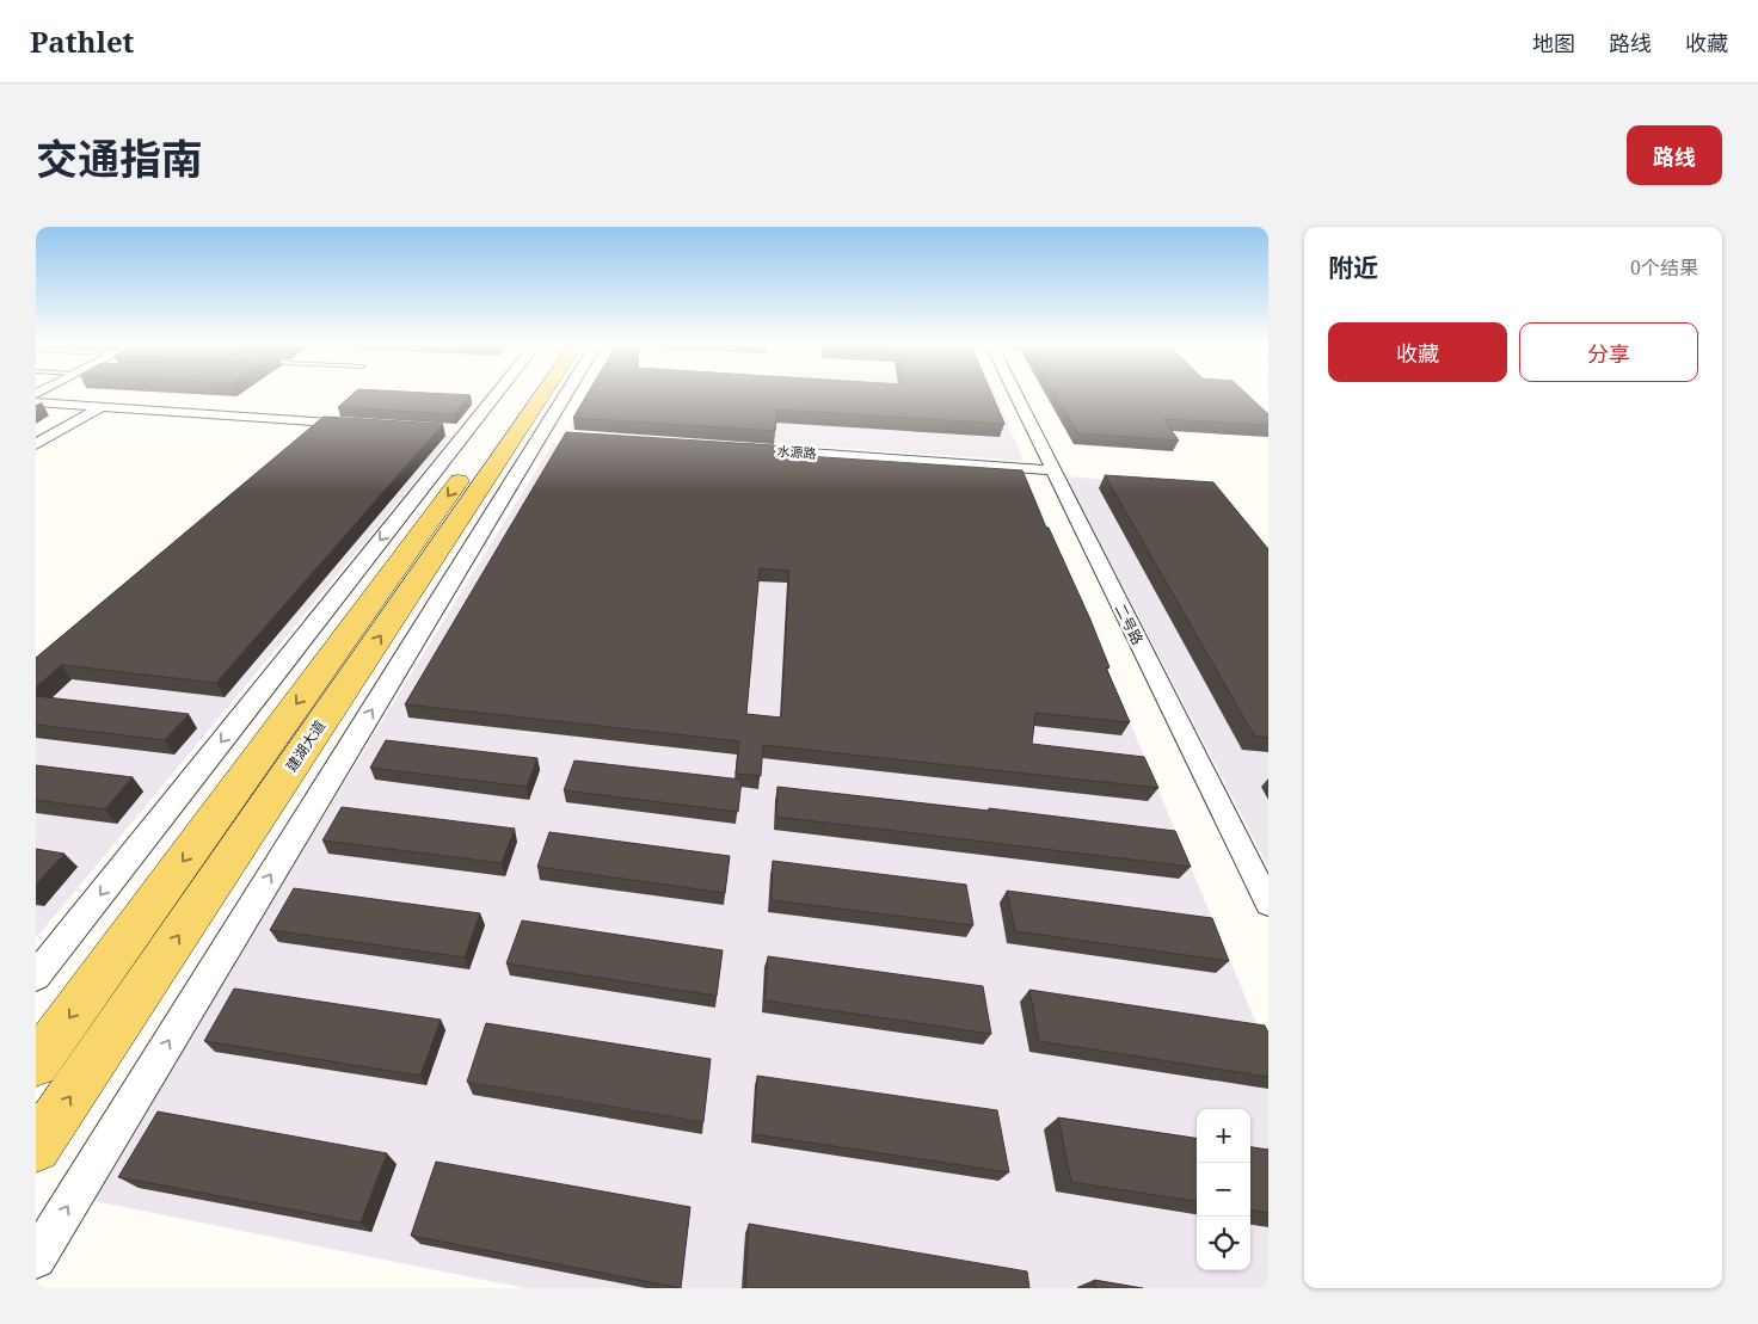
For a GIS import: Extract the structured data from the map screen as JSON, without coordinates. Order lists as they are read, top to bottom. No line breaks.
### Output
{"streets":{"main road":["建湖大道"],"street":["水源路","二号路"]},"crossings":[["水源路","二号路"]],"page":{"header":"Pathlet","nav":["地图","路线","收藏"],"title":"交通指南","buttons":["路线",["收藏","分享"]],"heading":["附近","0个结果"],"map_buttons":["+","−"]}}
